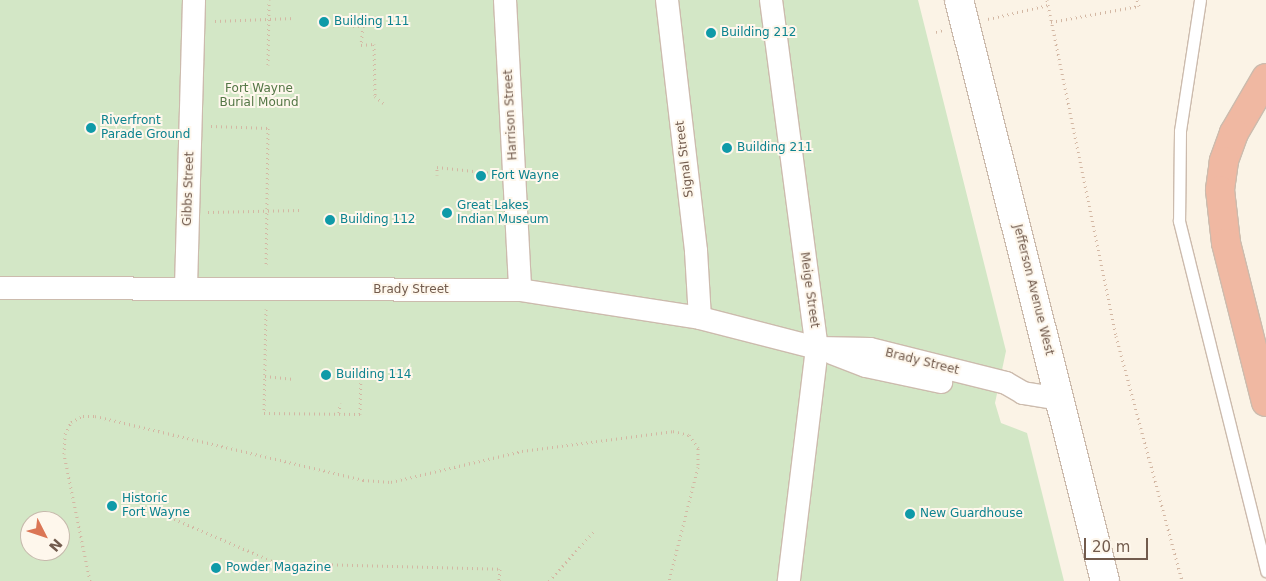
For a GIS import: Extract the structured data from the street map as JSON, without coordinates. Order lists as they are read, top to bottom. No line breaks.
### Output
{"streets":{"main road":["Jefferson Avenue West"],"street":["Harrison Street","Signal Street","Gibbs Street","Brady Street","Meige Street"]},"crossings":[["Harrison Street","Brady Street"],["Signal Street","Brady Street"],["Gibbs Street","Brady Street"],["Brady Street","Meige Street"],["Brady Street","Jefferson Avenue West"]],"parks":["Fort Wayne Burial Mound"],"places":["Building 111","Building 212","Riverfront Parade Ground","Building 211","Fort Wayne","Great Lakes Indian Museum","Building 112","Building 114","Historic Fort Wayne","New Guardhouse","Powder Magazine"],"scale_bar":"20 m","north":"bottom right"}
